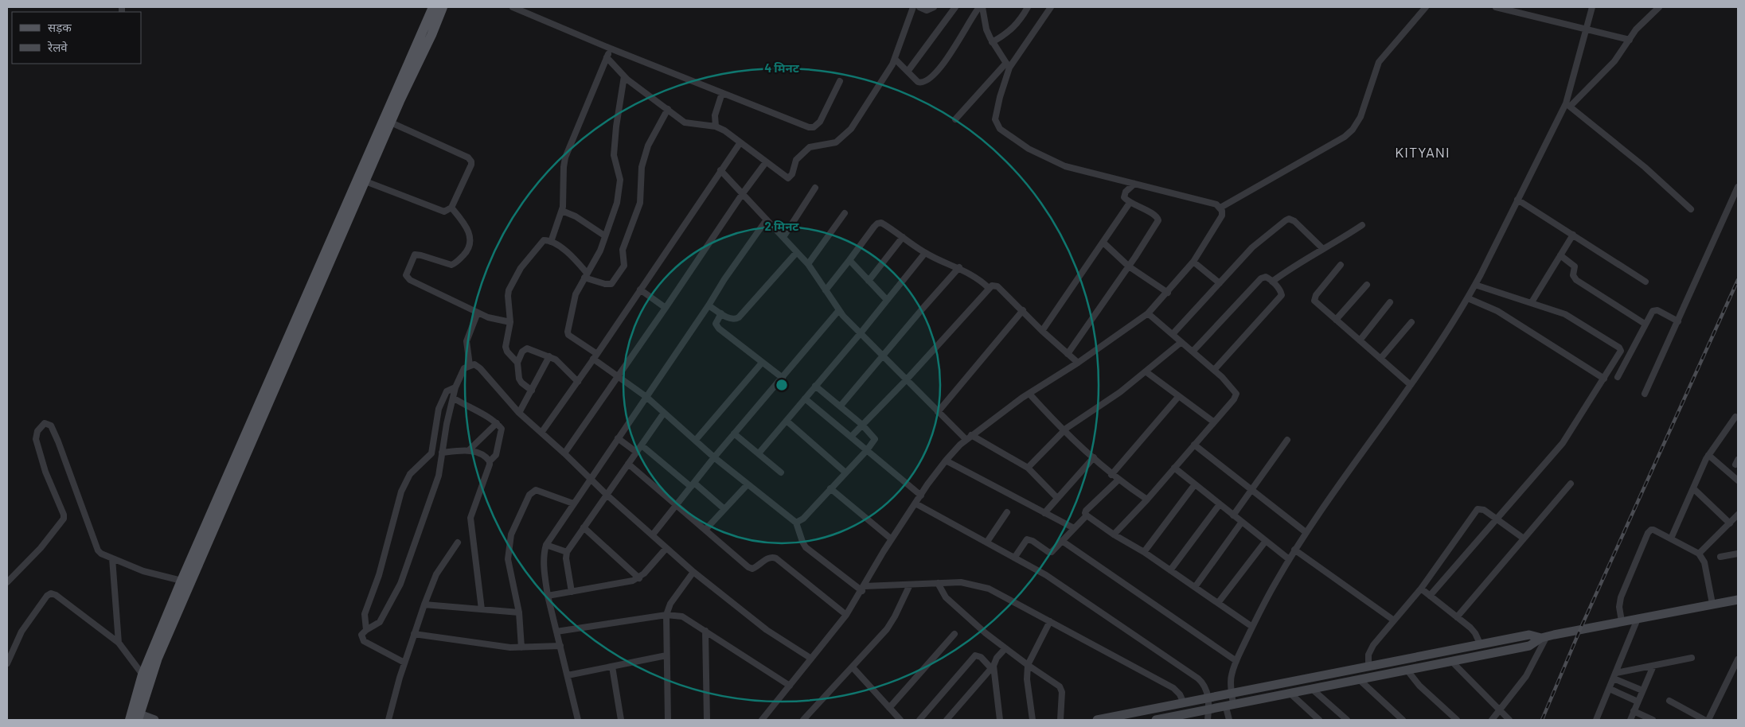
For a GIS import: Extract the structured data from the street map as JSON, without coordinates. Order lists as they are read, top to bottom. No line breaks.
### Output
{"districts":["KITYANI"],"legend":["सड़क","रेलवे"],"rings":["4 मिनट","2 मिनट"]}
